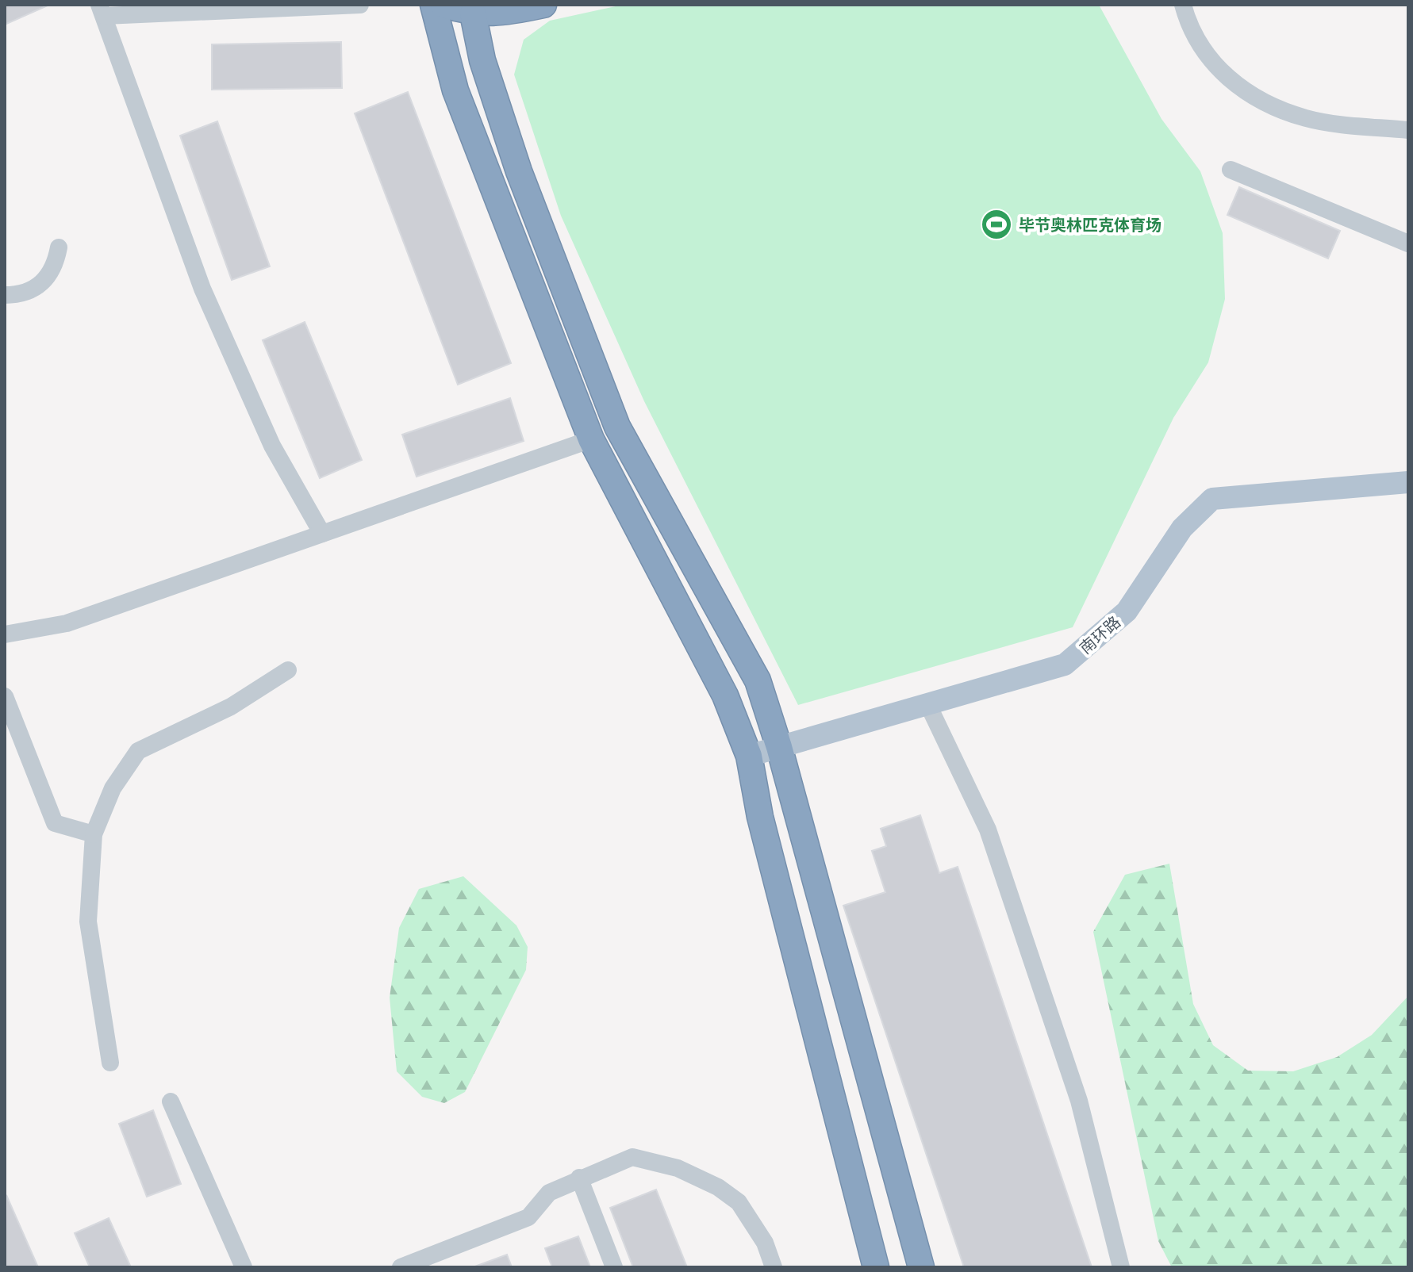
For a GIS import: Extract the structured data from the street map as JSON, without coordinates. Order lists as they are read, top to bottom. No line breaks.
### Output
{"streets":{"main road":["南环路"]},"places":{"sports":["毕节奥林匹克体育场"]}}
